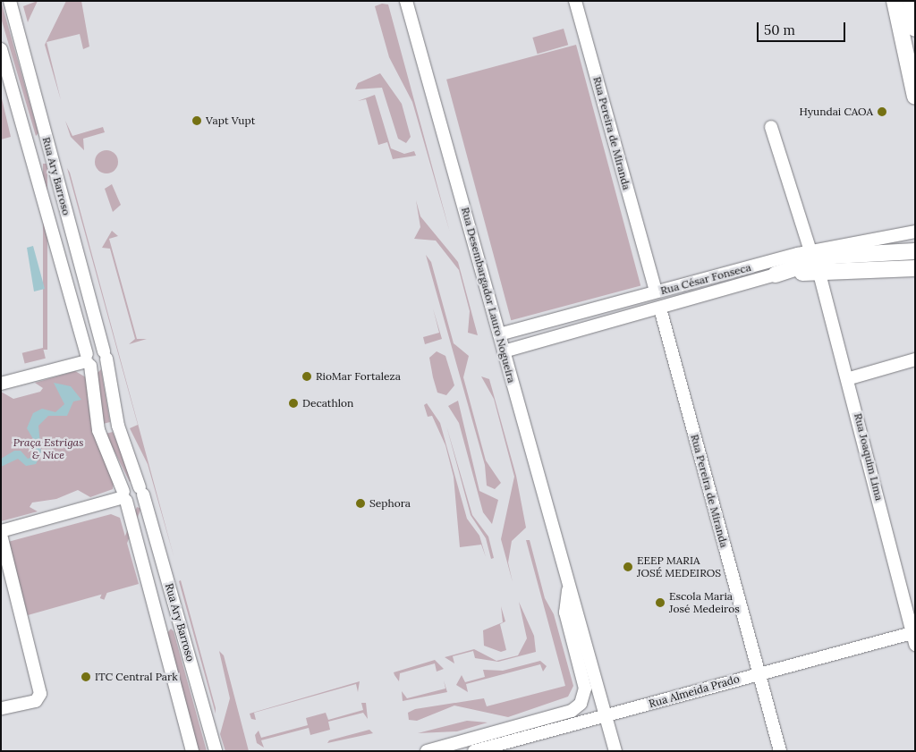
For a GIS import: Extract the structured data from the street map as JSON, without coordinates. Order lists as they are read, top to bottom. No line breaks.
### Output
{"streets":{"street":["Rua Pereira de Miranda","Rua Ary Barroso","Rua César Fonseca","Rua Desembargador Lauro Nogueira","Rua Joaquim Lima","Rua Almeida Prado"]},"crossings":[["Rua Pereira de Miranda","Rua César Fonseca"],["Rua Pereira de Miranda","Rua Almeida Prado"],["Rua César Fonseca","Rua Desembargador Lauro Nogueira"],["Rua Desembargador Lauro Nogueira","Rua Almeida Prado"],["Rua Joaquim Lima","Rua Almeida Prado"]],"parks":["Praça Estrigas & Nice"],"places":["Hyundai CAOA","Vapt Vupt","RioMar Fortaleza","Decathlon","Sephora","EEEP MARIA JOSÉ MEDEIROS","Escola Maria José Medeiros","ITC Central Park"],"scale_bar":"50 m"}
